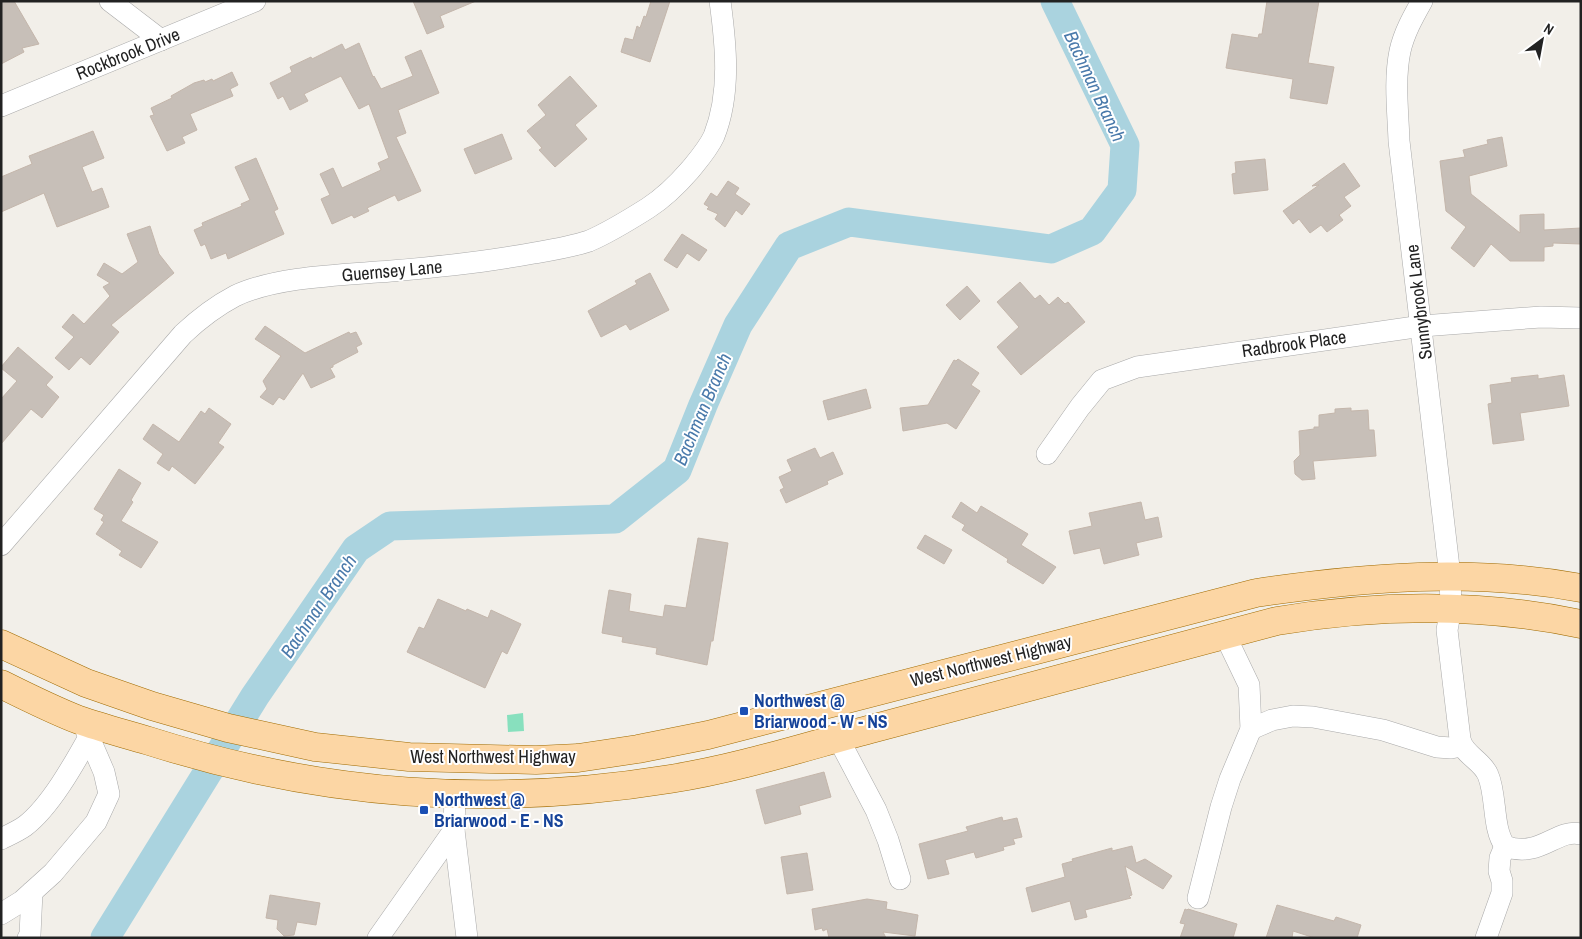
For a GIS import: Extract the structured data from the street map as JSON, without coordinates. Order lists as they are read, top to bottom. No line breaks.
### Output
{"streets":{"main road":["West Northwest Highway"],"street":["Rockbrook Drive","Guernsey Lane","Sunnybrook Lane","Radbrook Place"]},"crossings":[["Sunnybrook Lane","Radbrook Place"],["Sunnybrook Lane","West Northwest Highway"]],"water":["Bachman Branch"],"places":{"transit":["Northwest @ Briarwood - W - NS","Northwest @ Briarwood - E - NS"]},"north":"top right"}
